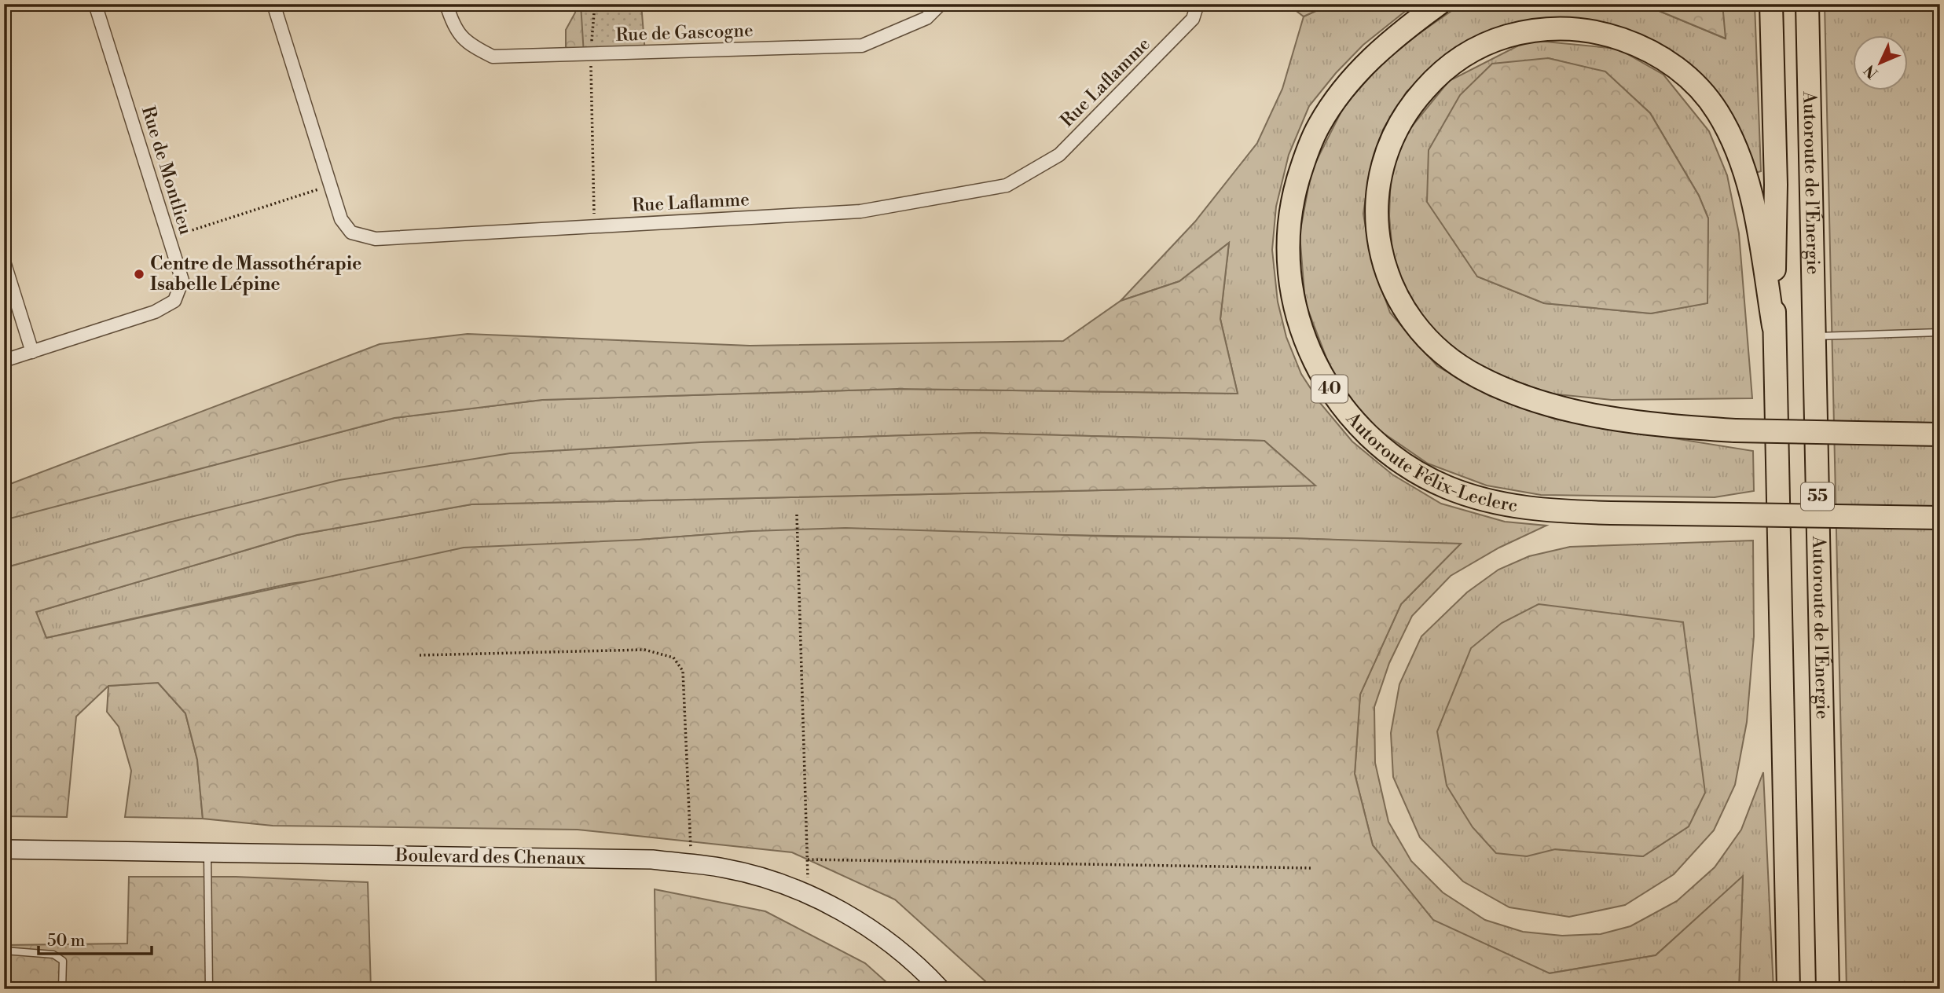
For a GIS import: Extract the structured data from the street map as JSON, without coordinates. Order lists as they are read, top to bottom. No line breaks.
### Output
{"streets":{"highway":["Autoroute de l'Énergie","40","Autoroute Félix-Leclerc","55"],"main road":["Boulevard des Chenaux"],"street":["Rue de Gascogne","Rue Laflamme","Rue de Montlieu"]},"places":["Centre de Massothérapie Isabelle Lépine"],"scale_bar":"50 m","north":"bottom left"}
